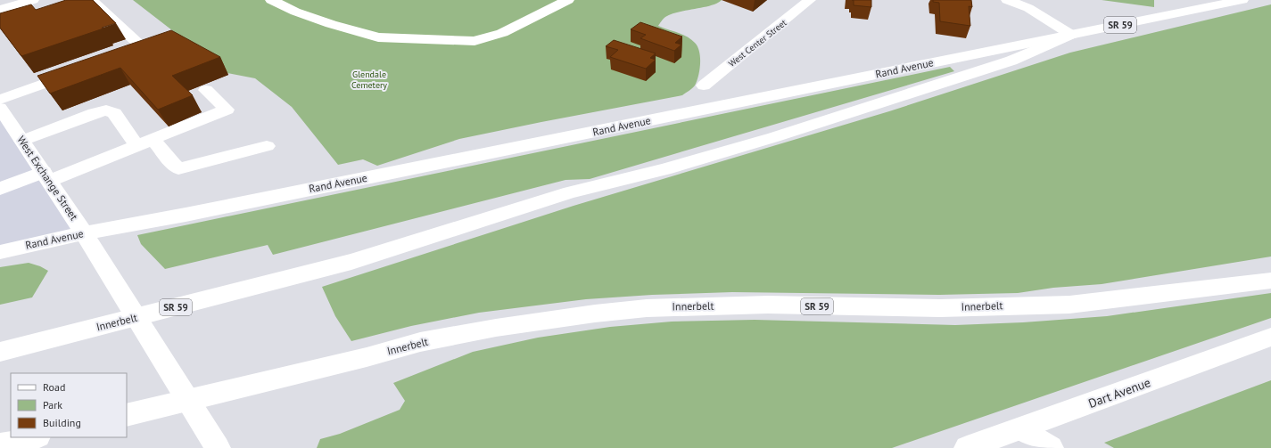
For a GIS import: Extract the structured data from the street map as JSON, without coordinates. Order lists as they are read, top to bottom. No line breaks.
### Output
{"streets":{"main road":["SR 59","West Center Street","Rand Avenue","West Exchange Street","Innerbelt","Dart Avenue"]},"crossings":[["Rand Avenue","West Exchange Street"],["Rand Avenue","Innerbelt"]],"parks":["Glendale Cemetery"],"legend":["Road","Park","Building"]}
